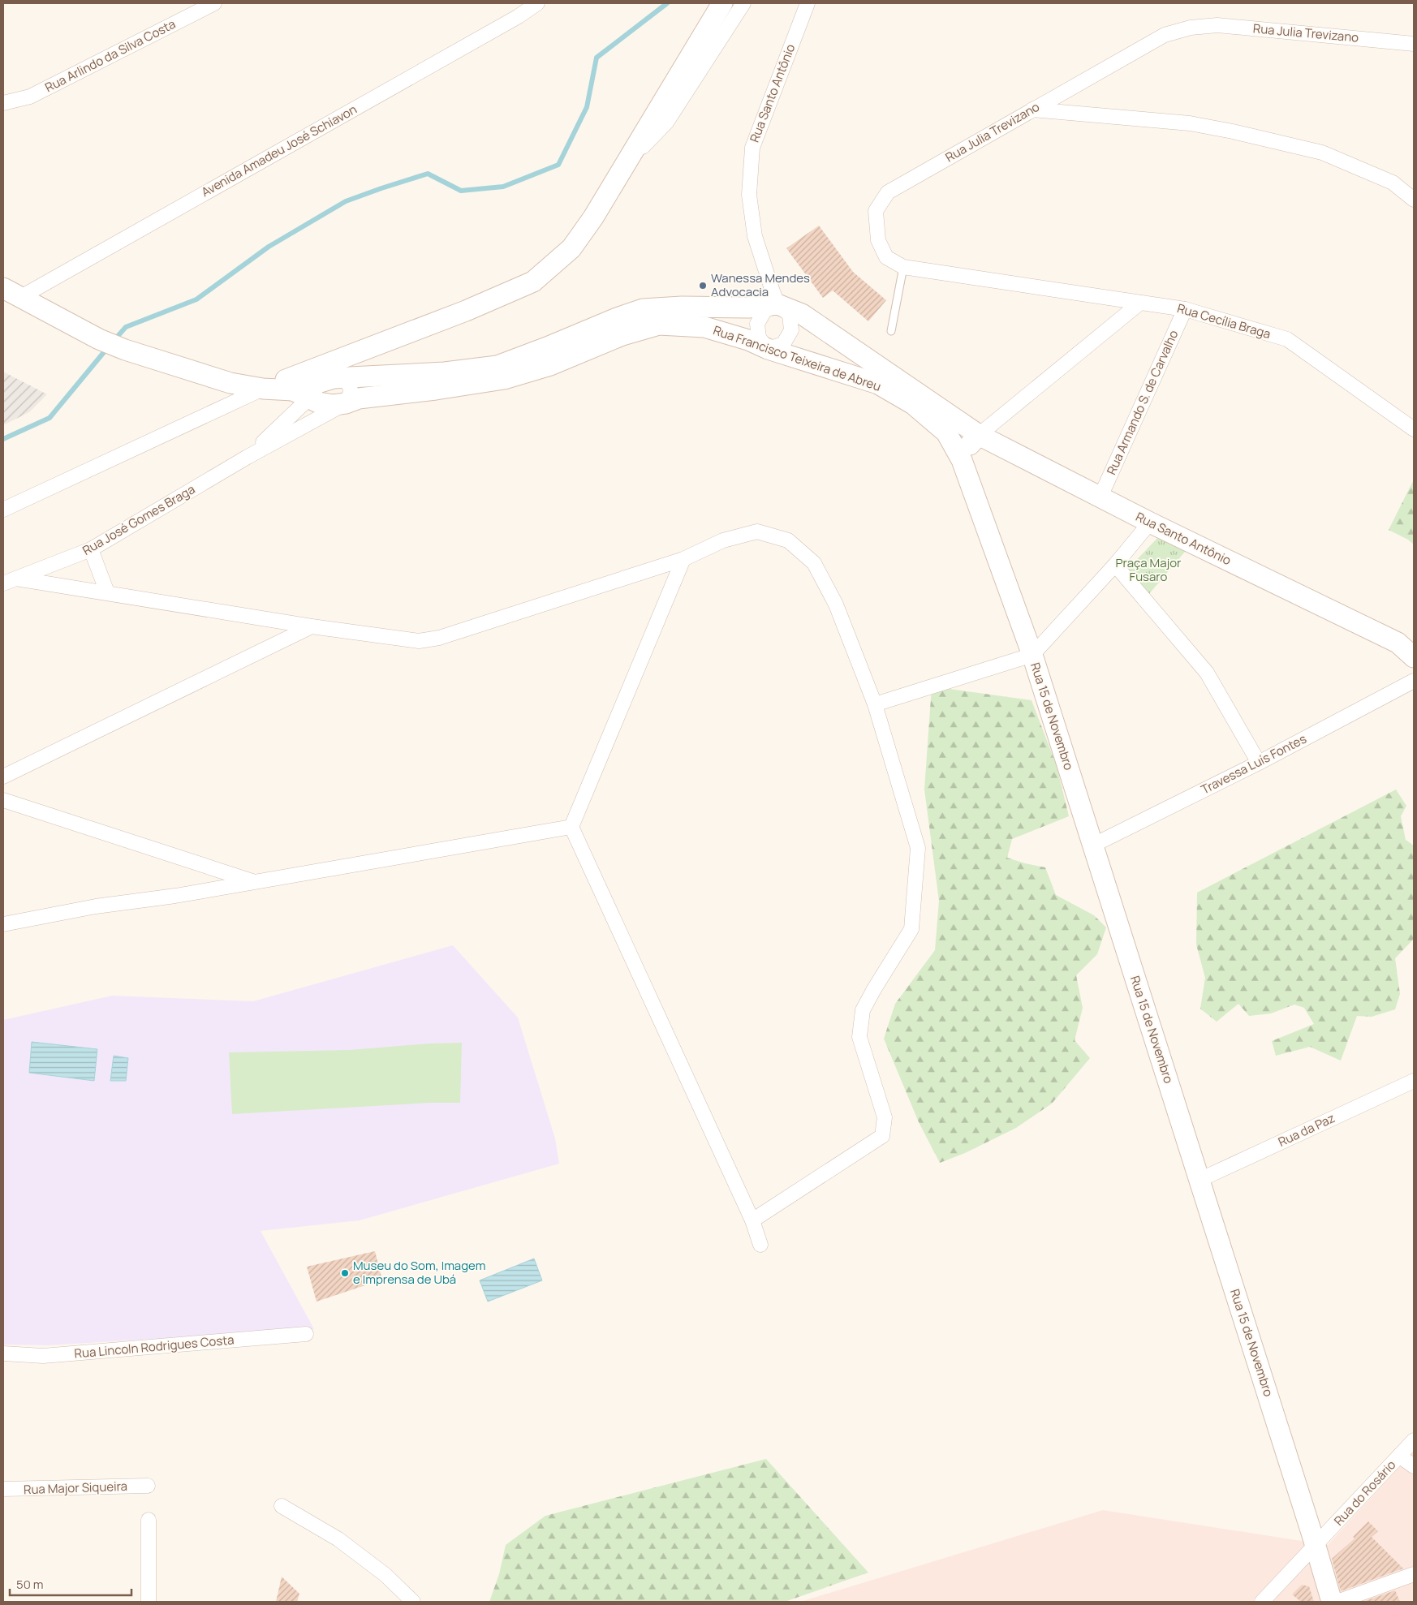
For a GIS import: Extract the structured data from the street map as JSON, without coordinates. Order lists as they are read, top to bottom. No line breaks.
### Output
{"streets":{"street":["Rua Julia Trevizano","Rua Arlindo da Silva Costa","Rua Santo Antônio","Avenida Amadeu José Schiavon","Rua Cecília Braga","Rua Francisco Teixeira de Abreu","Rua Armando S. de Carvalho","Rua José Gomes Braga","Rua 15 de Novembro","Travessa Luís Fontes","Rua da Paz","Rua Lincoln Rodrigues Costa","Rua Major Siqueira","Rua do Rosário"]},"crossings":[["Rua Julia Trevizano","Rua Cecília Braga"],["Rua Santo Antônio","Rua Francisco Teixeira de Abreu"],["Rua Santo Antônio","Rua Armando S. de Carvalho"],["Avenida Amadeu José Schiavon","Rua Francisco Teixeira de Abreu"],["Rua Cecília Braga","Rua Armando S. de Carvalho"],["Rua Francisco Teixeira de Abreu","Rua 15 de Novembro"],["Rua 15 de Novembro","Travessa Luís Fontes"],["Rua 15 de Novembro","Rua da Paz"],["Rua 15 de Novembro","Rua do Rosário"]],"parks":["Praça Major Fusaro"],"places":["Wanessa Mendes Advocacia","Museu do Som, Imagem e Imprensa de Ubá"],"scale_bar":"50 m"}
